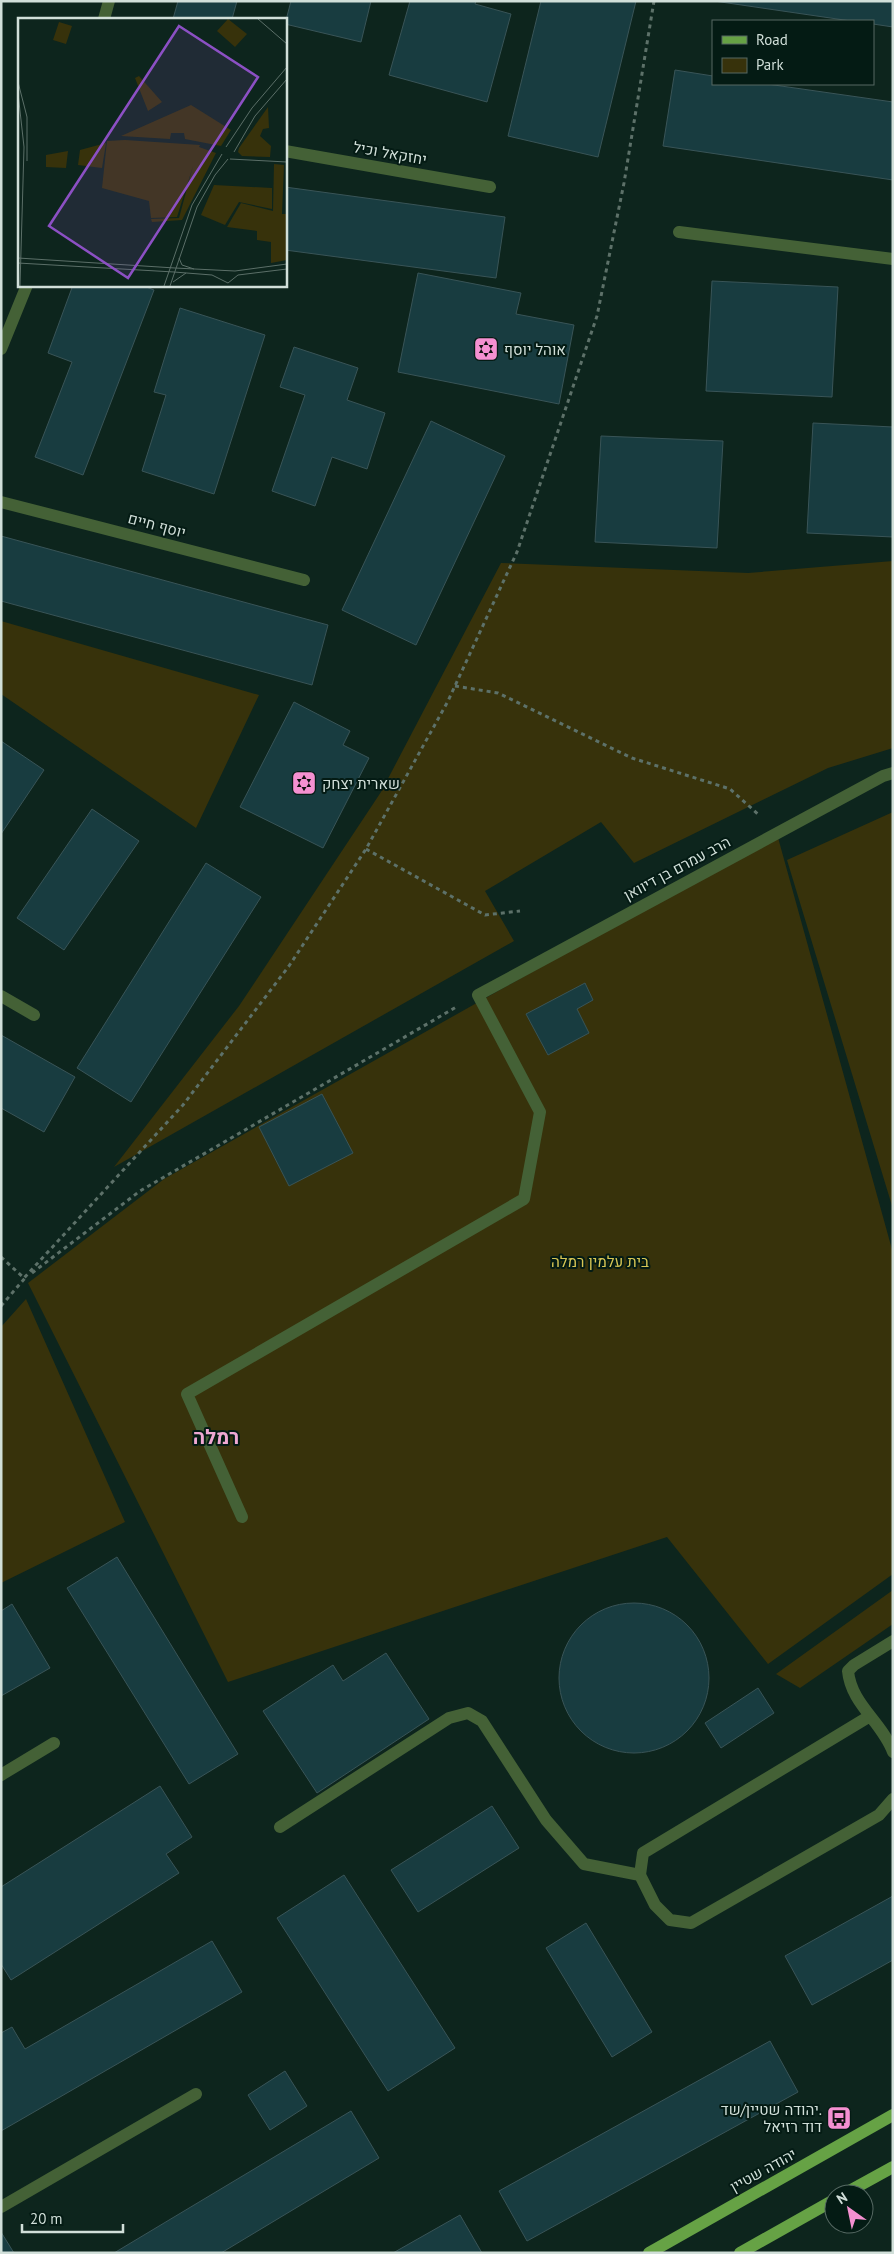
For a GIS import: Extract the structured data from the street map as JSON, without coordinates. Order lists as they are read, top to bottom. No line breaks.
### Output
{"streets":{"main road":["יהודה שטיין"],"street":["יחזקאל וכיל","יוסף חיים","הרב עמרם בן דיוואן"]},"districts":["רמלה"],"parks":["בית עלמין רמלה"],"places":{"synagogue":["אוהל יוסף","שארית יצחק"],"bus stop":["יהודה שטיין/שד. דוד רזיאל"]},"legend":["Road","Park"],"scale_bar":"20 m","north":"top left"}
